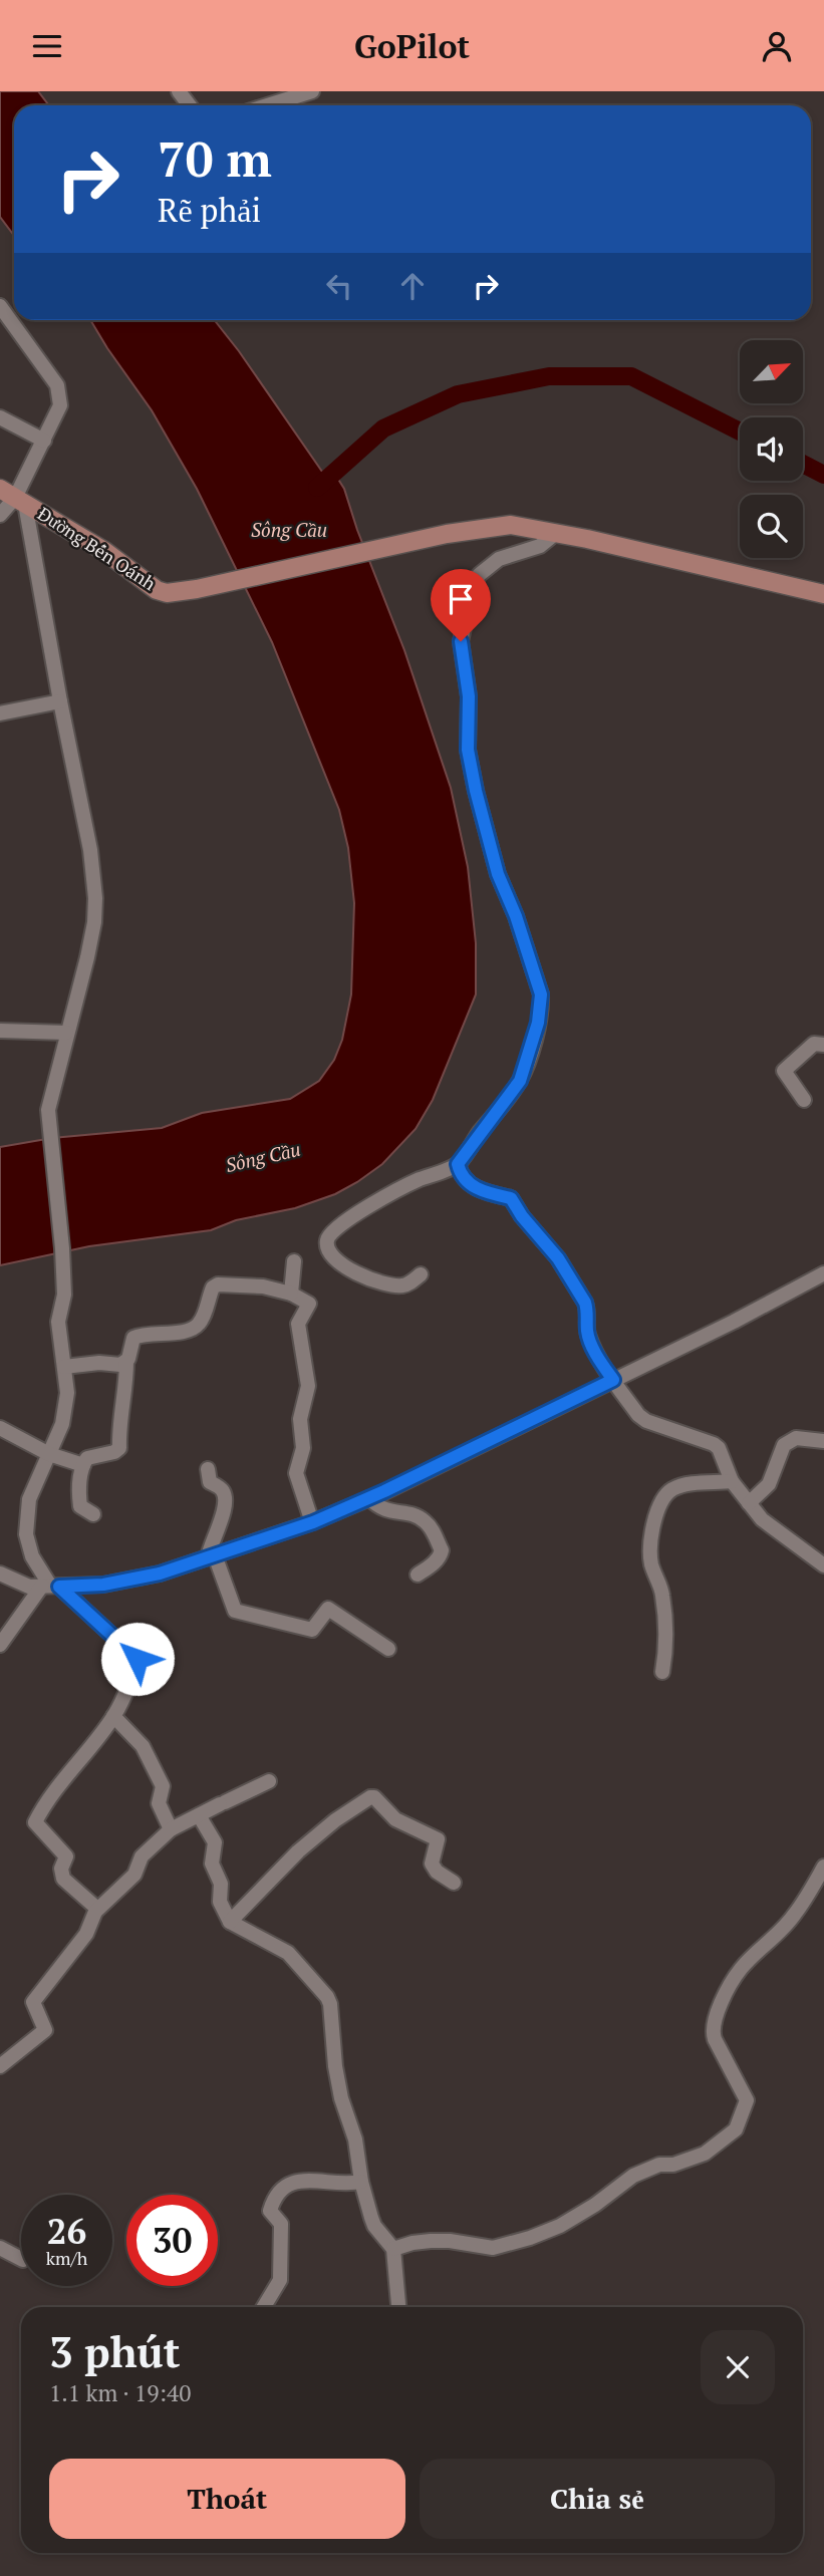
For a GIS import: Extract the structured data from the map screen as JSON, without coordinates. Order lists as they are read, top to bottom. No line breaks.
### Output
{"streets":{"main road":["Đường Bến Oánh"]},"water":["Sông Cầu"],"north":"top right","page":{"header":"GoPilot","turn":["70 m","Rẽ phải"],"speed":"26 km/h","limit":"30","heading":["3 phút","1.1 km · 19:40"],"buttons":["Thoát","Chia sẻ"]}}
